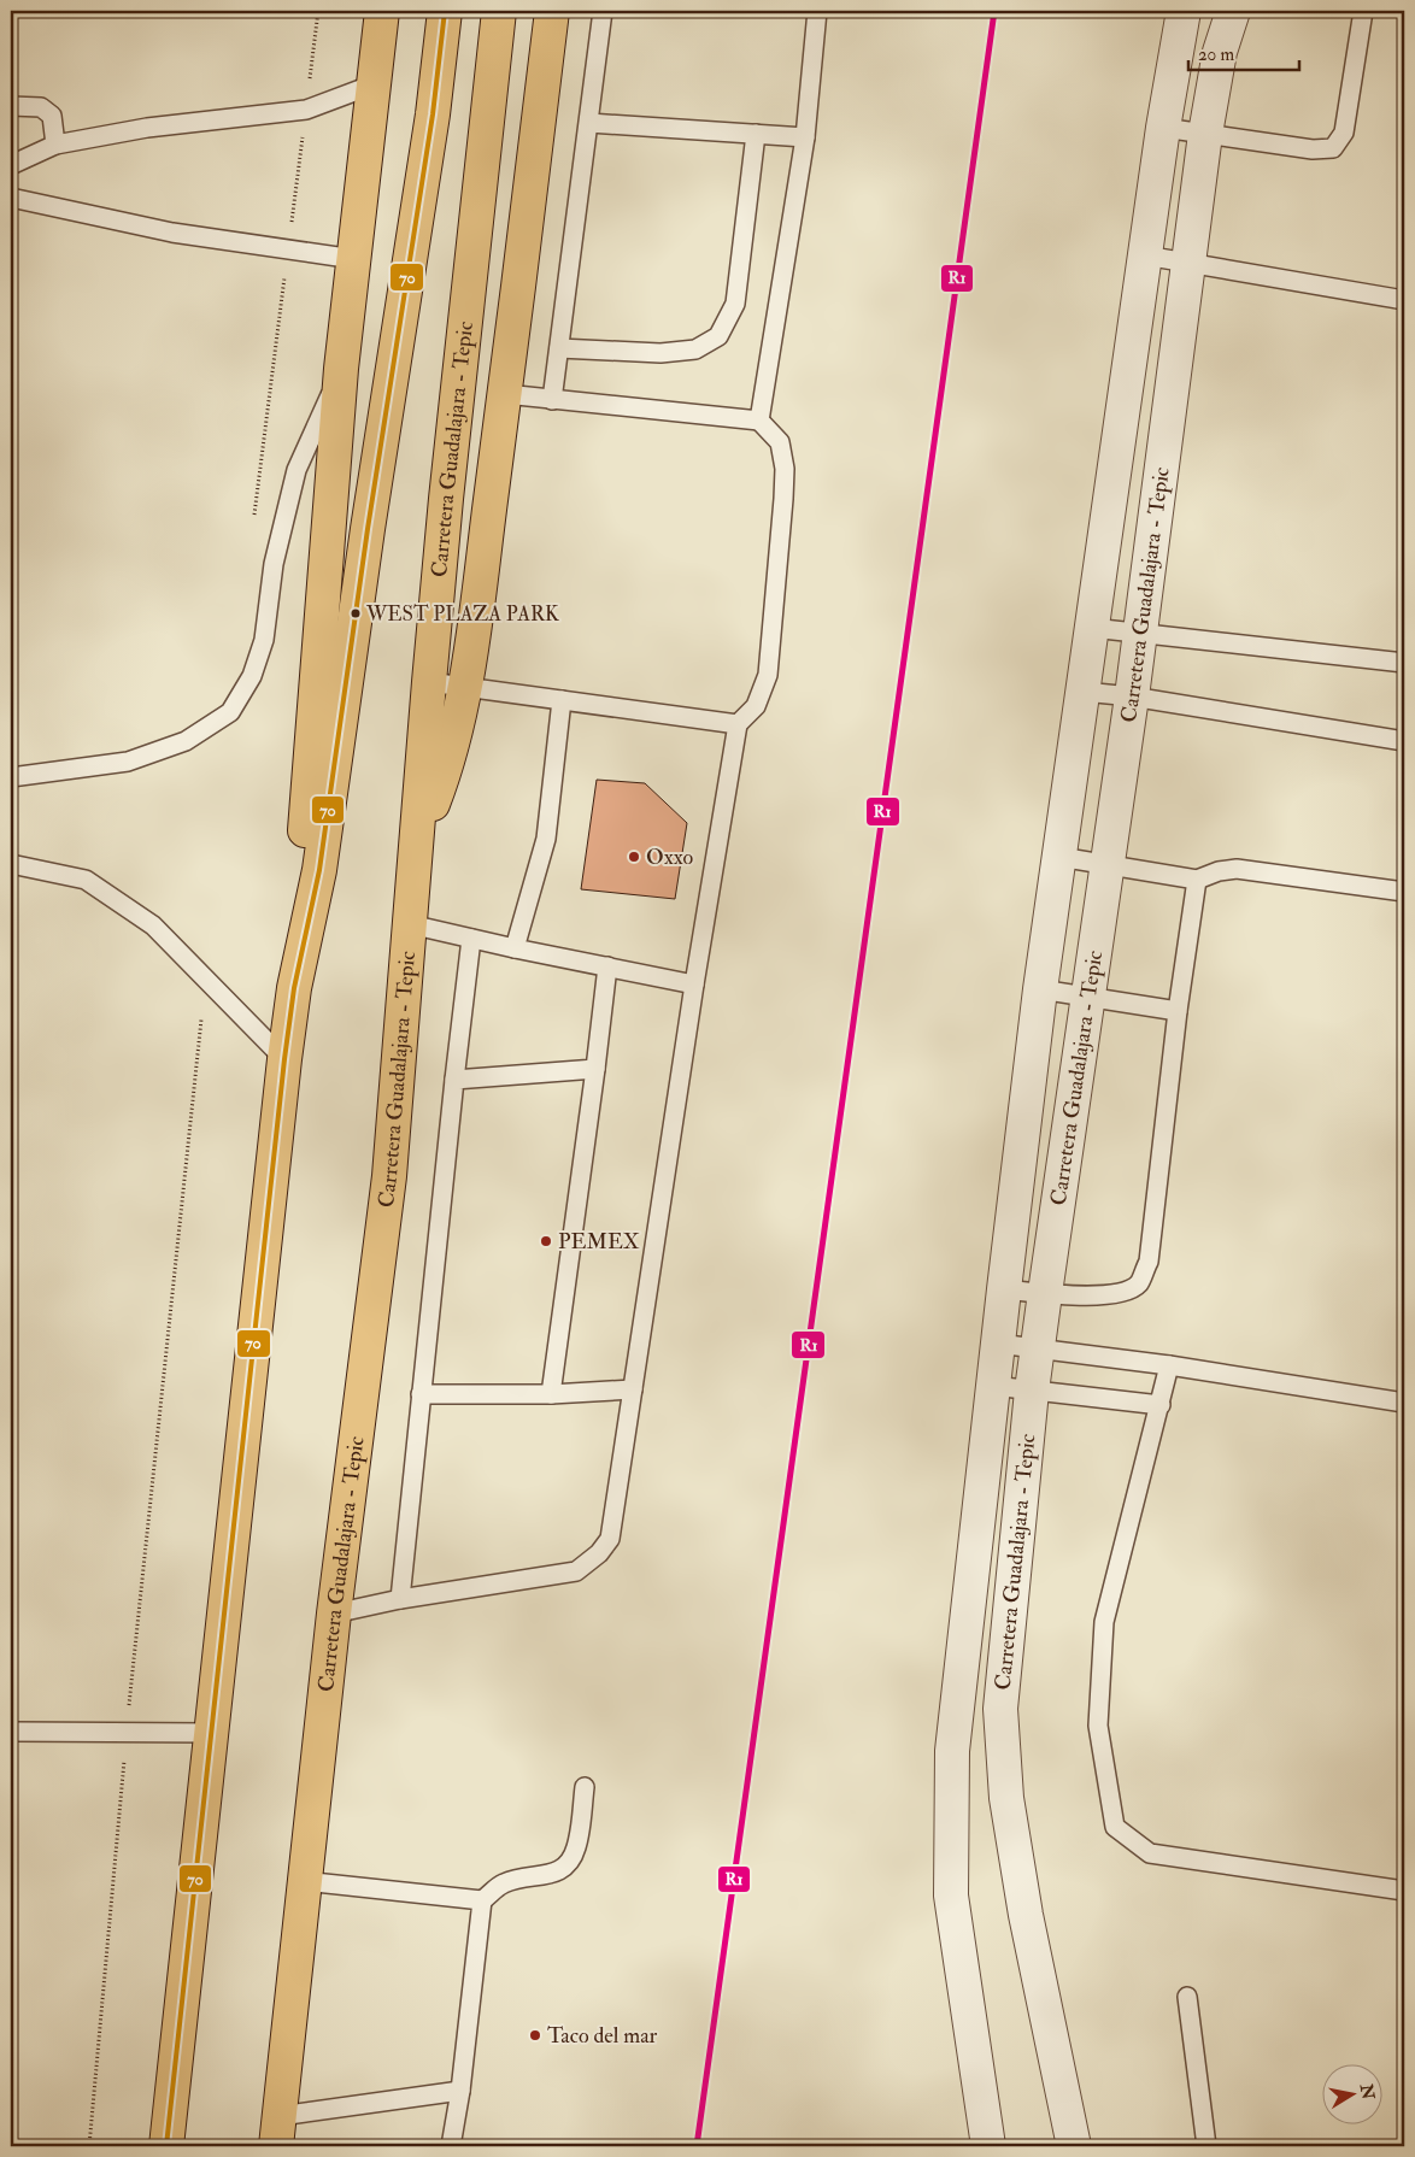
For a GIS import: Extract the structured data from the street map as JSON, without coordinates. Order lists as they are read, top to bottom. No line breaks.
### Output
{"streets":{"highway":["Carretera Guadalajara - Tepic"]},"places":["WEST PLAZA PARK","Oxxo","PEMEX","Taco del mar"],"lines":["transit line R1","transit line 70"],"scale_bar":"20 m","north":"right"}
